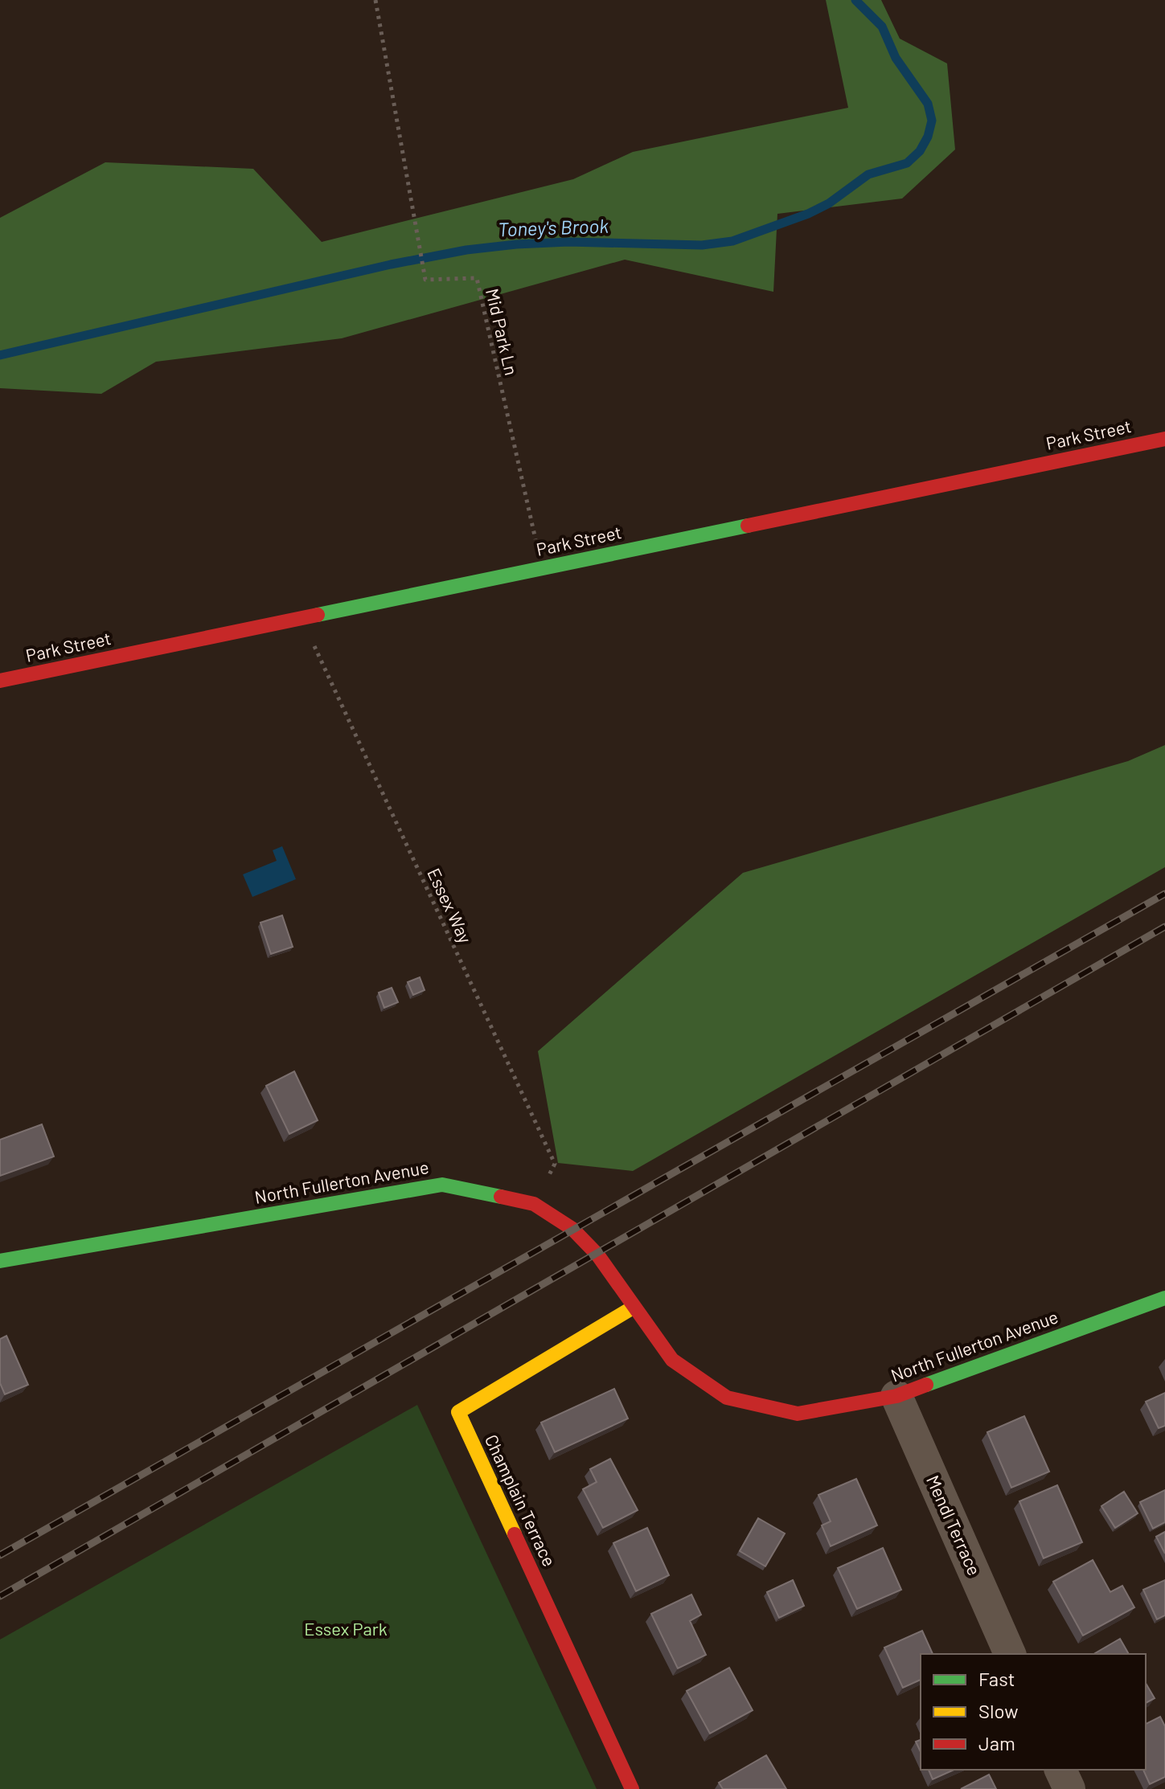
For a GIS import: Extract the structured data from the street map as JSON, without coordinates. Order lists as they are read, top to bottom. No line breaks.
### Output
{"streets":{"street":["Park Street","North Fullerton Avenue","Champlain Terrace","Mendl Terrace"],"path":["Mid Park Ln","Essex Way"]},"crossings":[["Mid Park Ln","Park Street"],["Park Street","Essex Way"],["Essex Way","North Fullerton Avenue"],["North Fullerton Avenue","Champlain Terrace"],["North Fullerton Avenue","Mendl Terrace"]],"water":["Toney's Brook"],"parks":["Essex Park"],"legend":["Fast","Slow","Jam"]}
